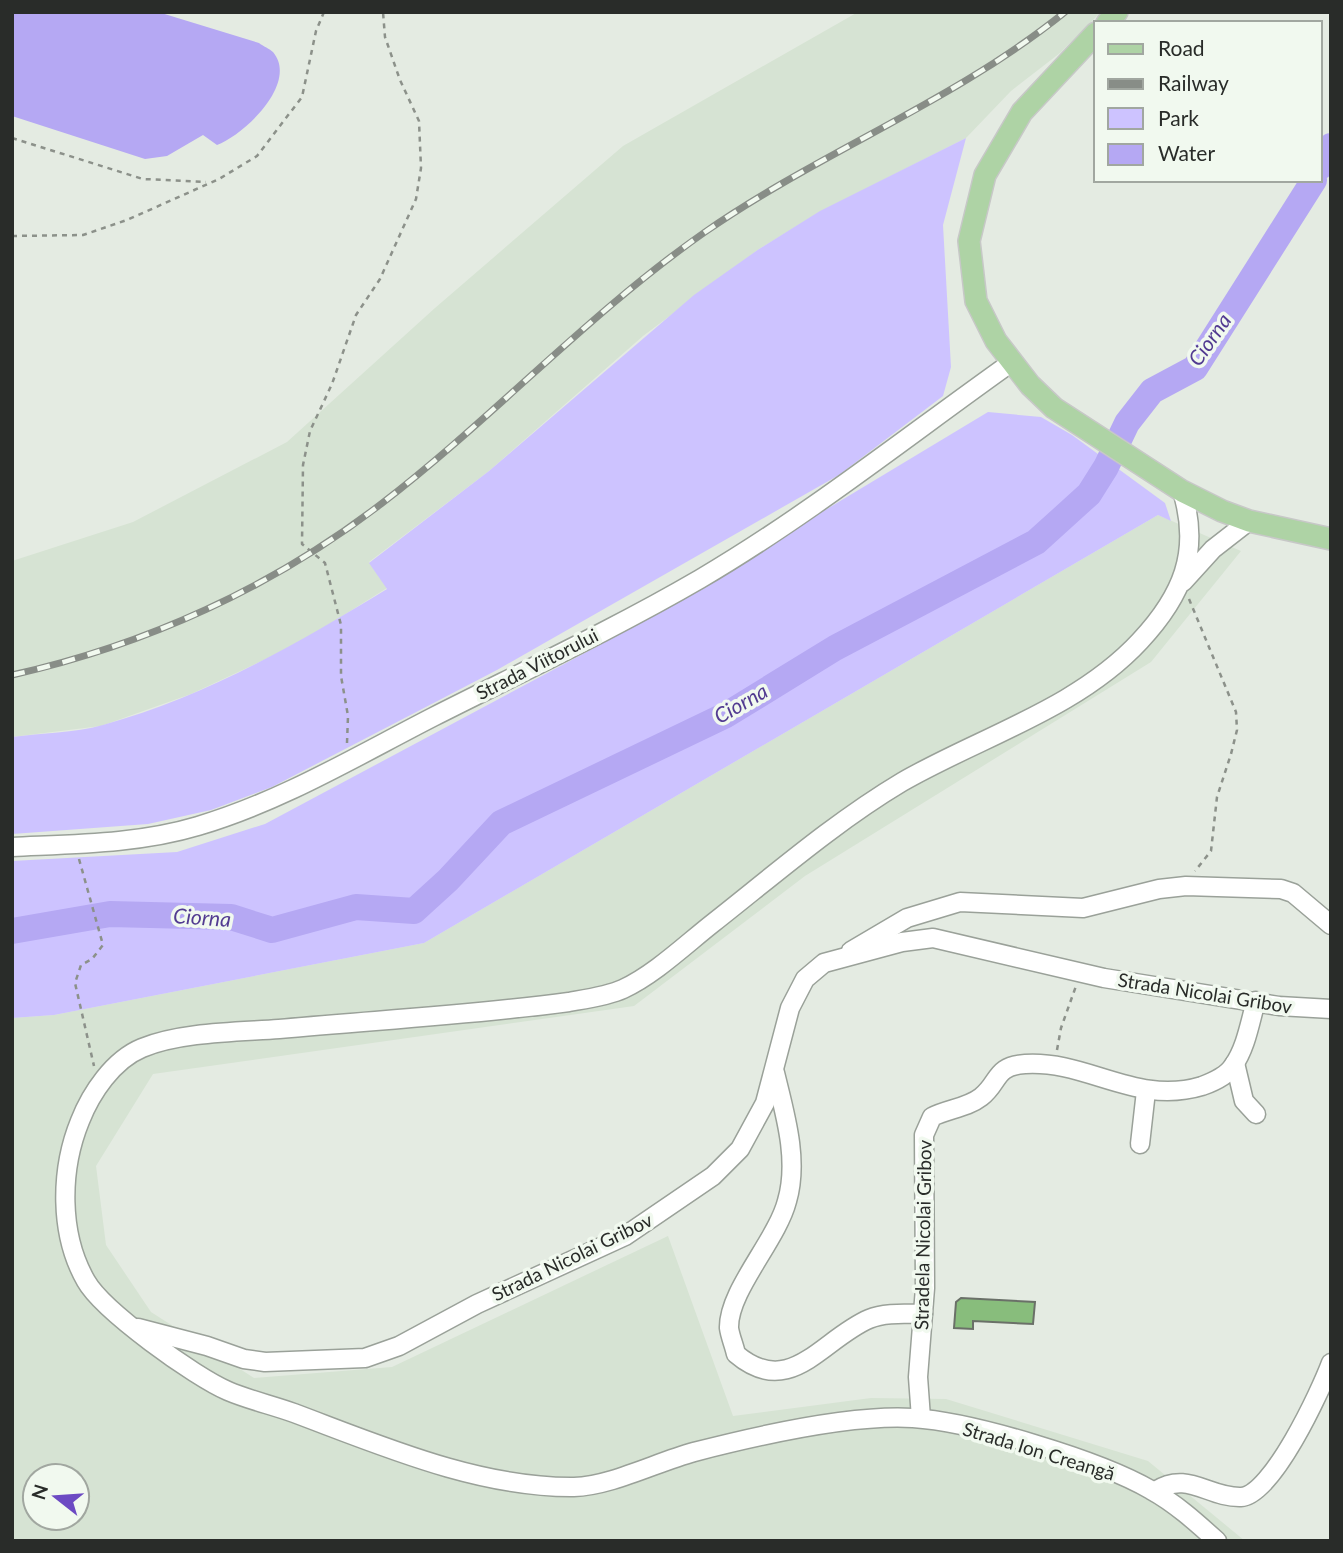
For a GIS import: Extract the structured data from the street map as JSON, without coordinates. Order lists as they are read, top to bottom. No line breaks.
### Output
{"streets":{"street":["Strada Viitorului","Strada Nicolai Gribov","Stradela Nicolai Gribov","Strada Ion Creangă"]},"crossings":[["Strada Nicolai Gribov","Strada Ion Creangă"],["Stradela Nicolai Gribov","Strada Ion Creangă"]],"water":["Ciorna"],"legend":["Road","Railway","Park","Water"],"north":"left"}
